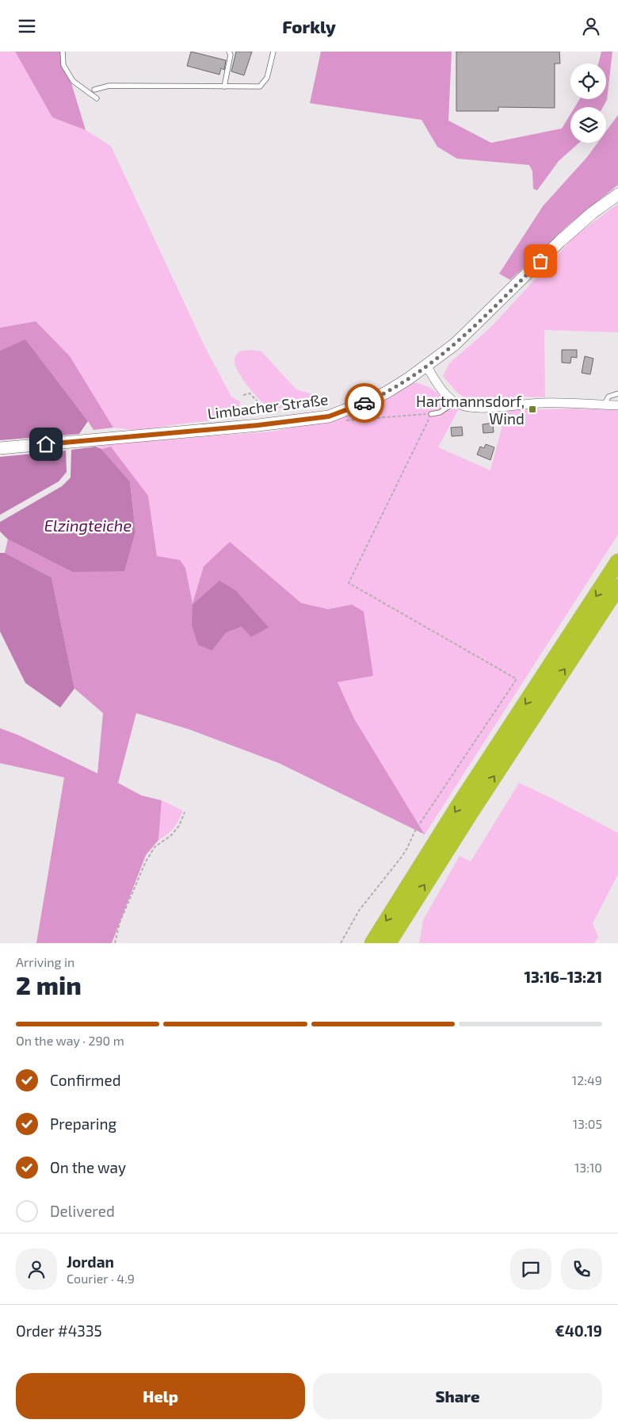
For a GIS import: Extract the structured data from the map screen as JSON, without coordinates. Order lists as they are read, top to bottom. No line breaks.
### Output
{"streets":{"main road":["Limbacher Straße"]},"water":["Elzingteiche"],"places":{"transit":["Hartmannsdorf, Wind"]},"page":{"header":"Forkly","heading":["2 min","Arriving in","13:16–13:21"],"panel":["Jordan","Courier · 4.9","Order #4335","€40.19"],"bar":"On the way · 290 m","list":[["Confirmed","12:49"],["Preparing","13:05"],["On the way","13:10"],"Delivered"],"buttons":["Help","Share"]}}
